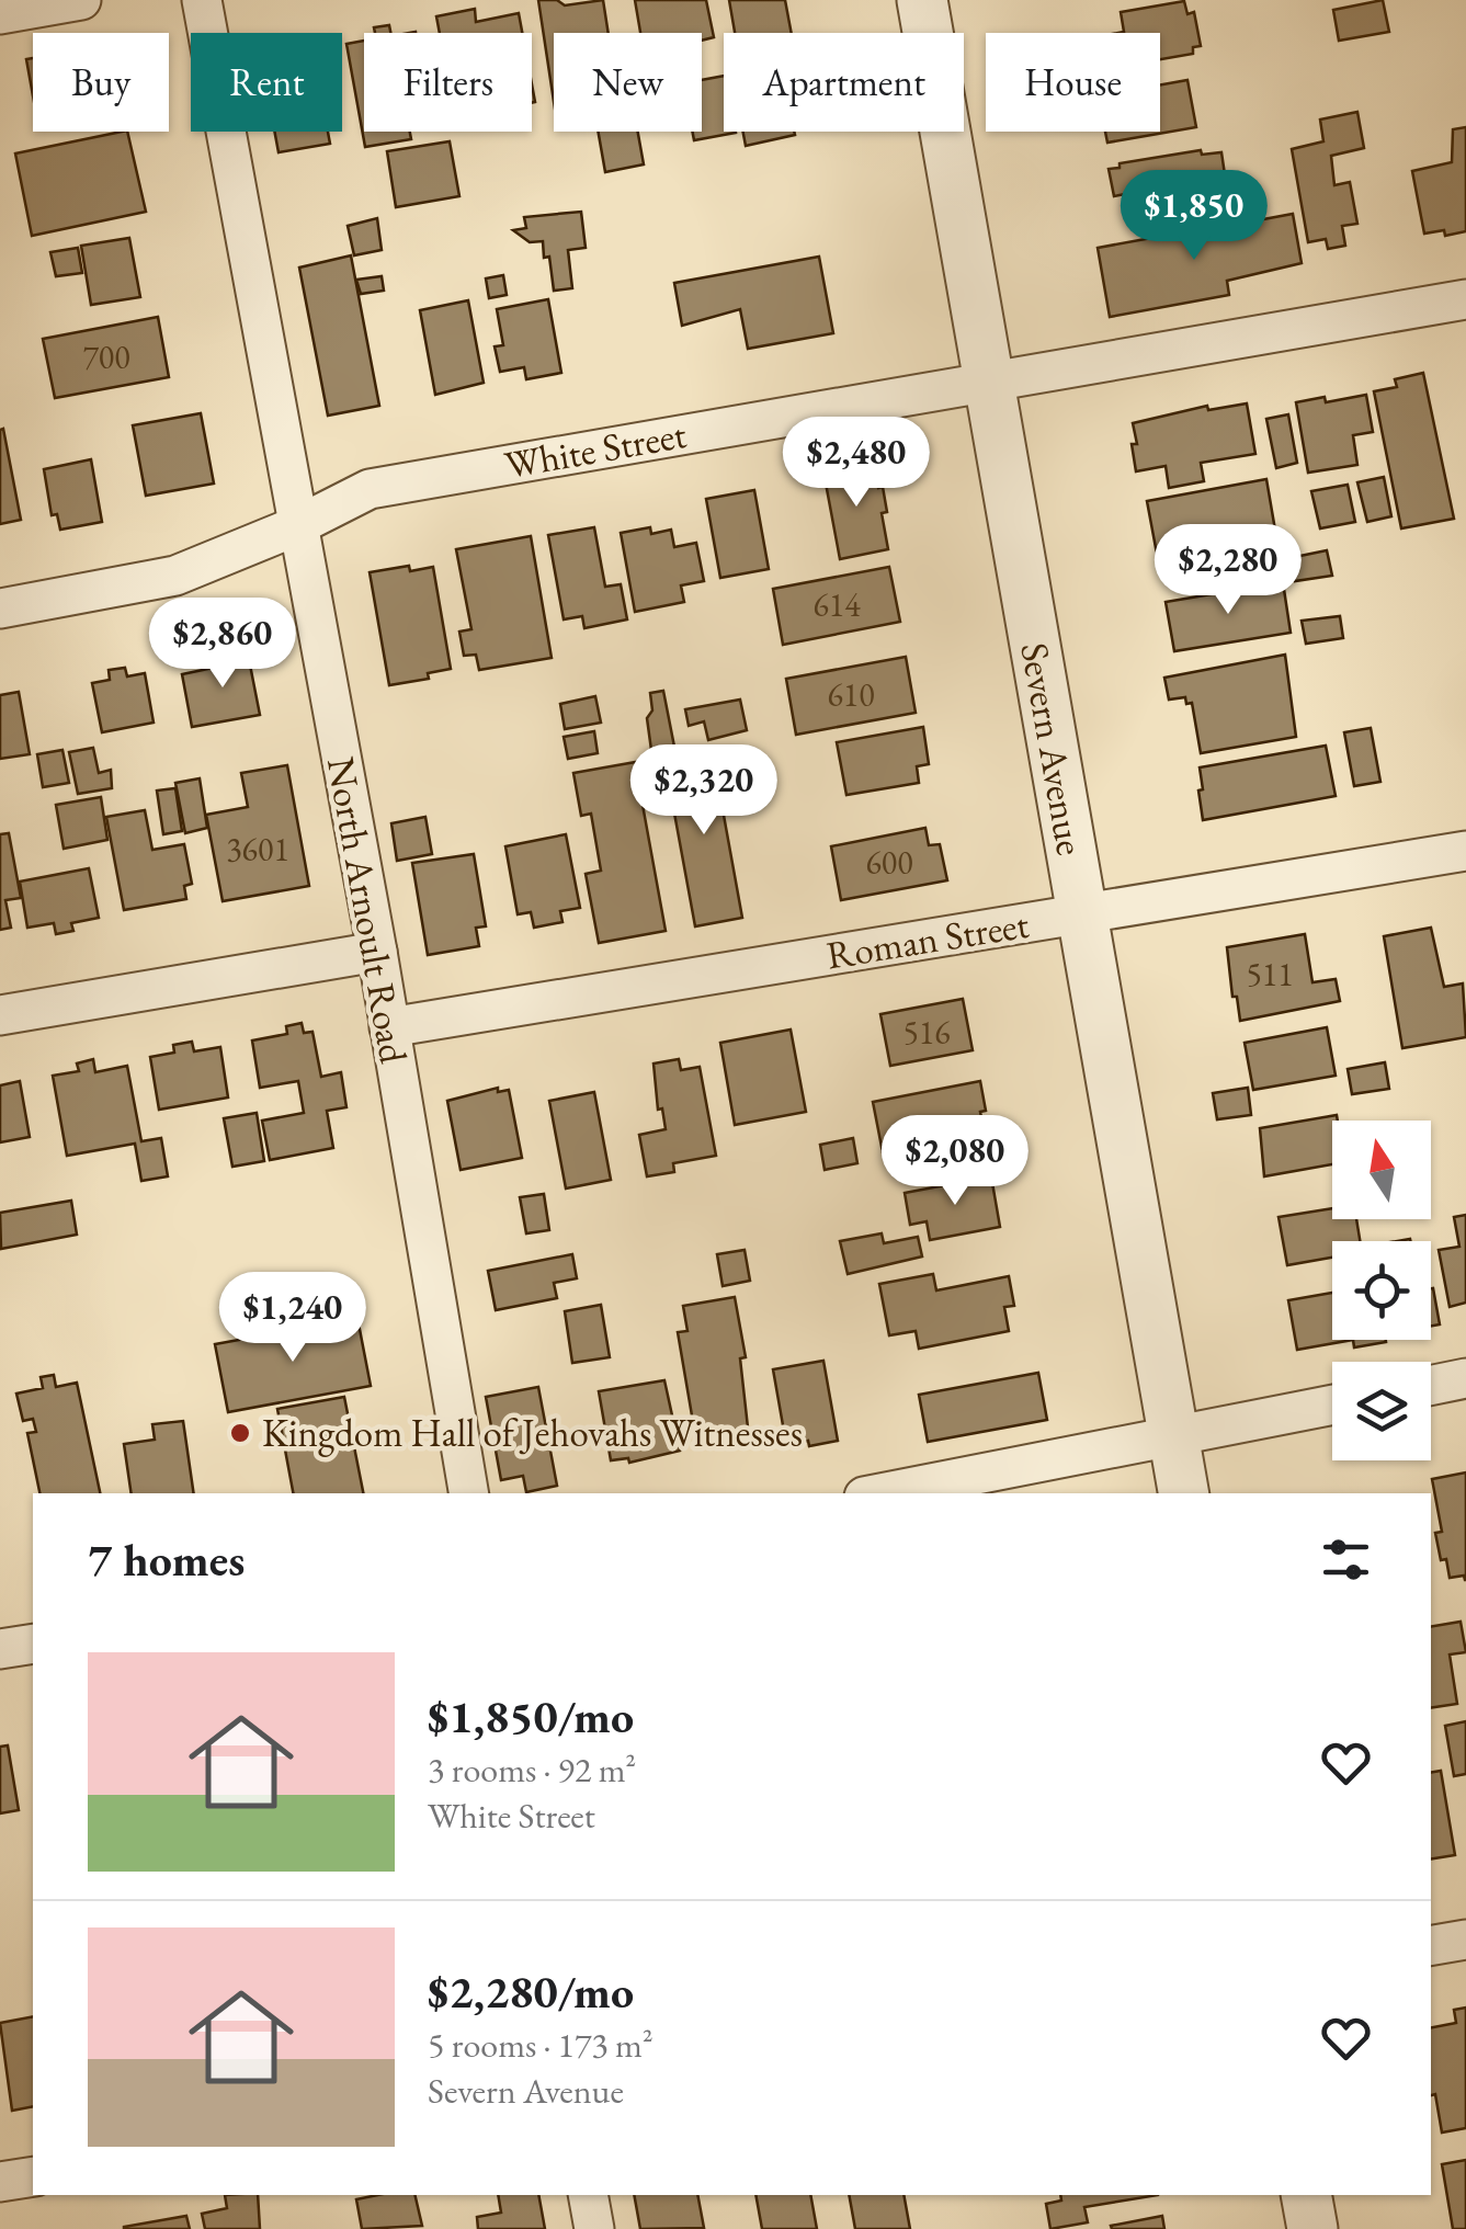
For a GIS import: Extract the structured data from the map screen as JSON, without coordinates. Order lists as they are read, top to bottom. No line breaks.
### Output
{"streets":{"street":["White Street","Severn Avenue","North Arnoult Road","Roman Street"]},"crossings":[["White Street","Severn Avenue"],["White Street","North Arnoult Road"],["Severn Avenue","Roman Street"],["North Arnoult Road","Roman Street"]],"places":["Kingdom Hall of Jehovahs Witnesses"],"house_numbers":["700","614","610","3601","600","511","516"],"north":"top","page":{"chip":["Buy","Rent","Filters","New","Apartment","House"],"price":["$1,850","$2,480","$2,280","$2,860","$2,320","$2,080","$1,240"],"heading":"7 homes","list":[{"name":"$1,850/mo","note":"3 rooms · 92 m² · White Street"},{"name":"$2,280/mo","note":"5 rooms · 173 m² · Severn Avenue"}]}}
